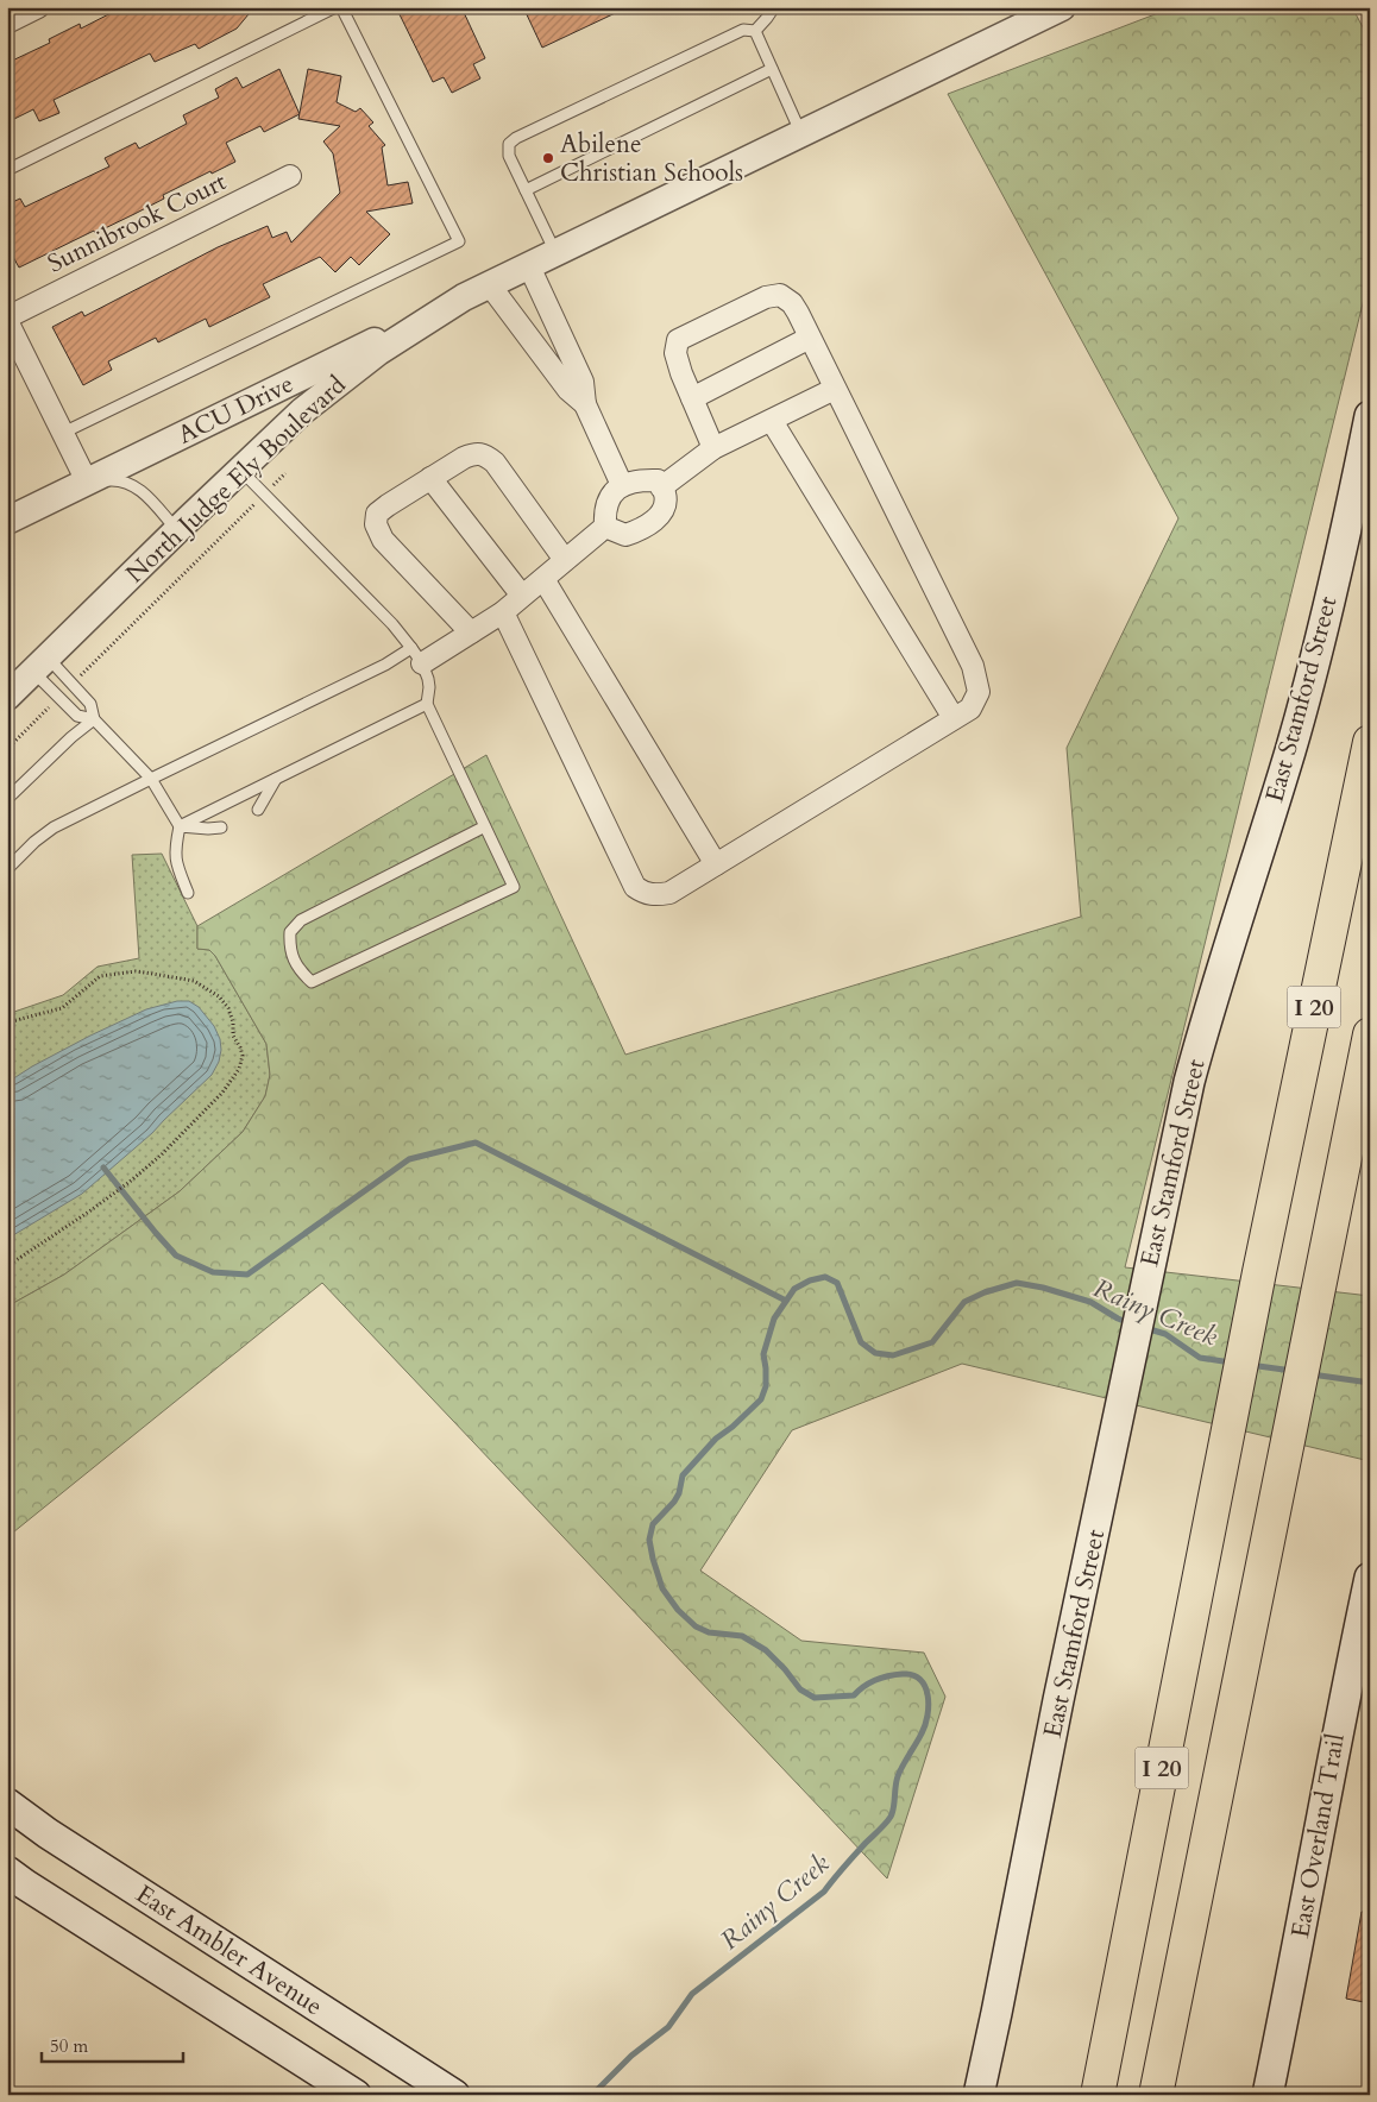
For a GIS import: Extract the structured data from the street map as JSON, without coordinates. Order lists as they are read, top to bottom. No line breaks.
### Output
{"streets":{"highway":["I 20"],"main road":["East Stamford Street","East Overland Trail","East Ambler Avenue"],"street":["Sunnibrook Court","ACU Drive","North Judge Ely Boulevard"]},"crossings":[["ACU Drive","North Judge Ely Boulevard"]],"water":["Rainy Creek"],"places":["Abilene Christian Schools"],"scale_bar":"50 m"}
